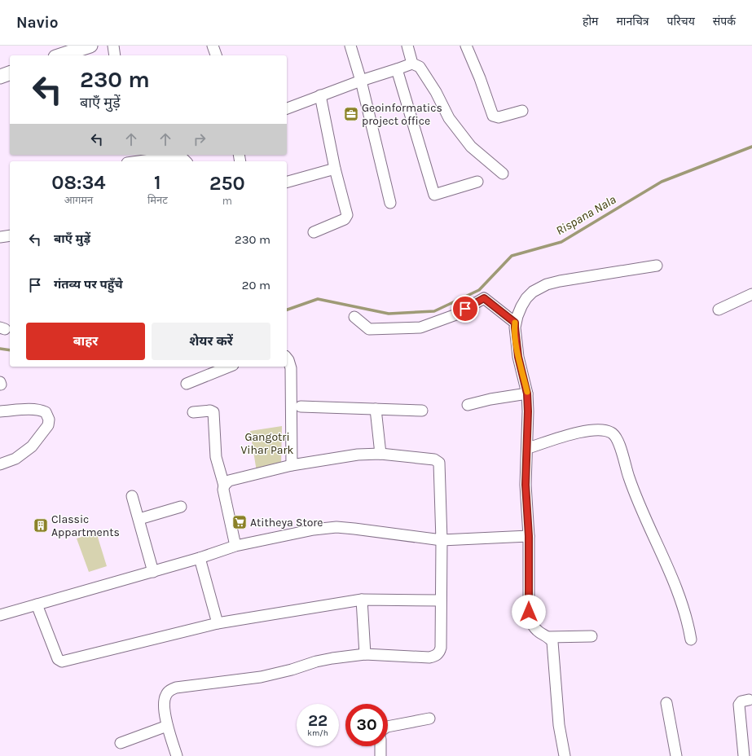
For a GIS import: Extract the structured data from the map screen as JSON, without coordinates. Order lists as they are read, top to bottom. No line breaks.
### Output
{"water":["Rispana Nala"],"parks":["Gangotri Vihar Park"],"places":{"office":["Geoinformatics project office"],"supermarket":["Atitheya Store"],"building":["Classic Appartments"]},"page":{"header":"Navio","nav":["होम","मानचित्र","परिचय","संपर्क"],"turn":["230 m","बाएँ मुड़ें"],"eta":["08:34","आगमन","1","मिनट","250","m"],"list":[{"name":"बाएँ मुड़ें","value":"230 m"},{"name":"गंतव्य पर पहुँचे","value":"20 m"}],"buttons":["बाहर","शेयर करें"],"speed":"22 km/h","limit":"30"}}
